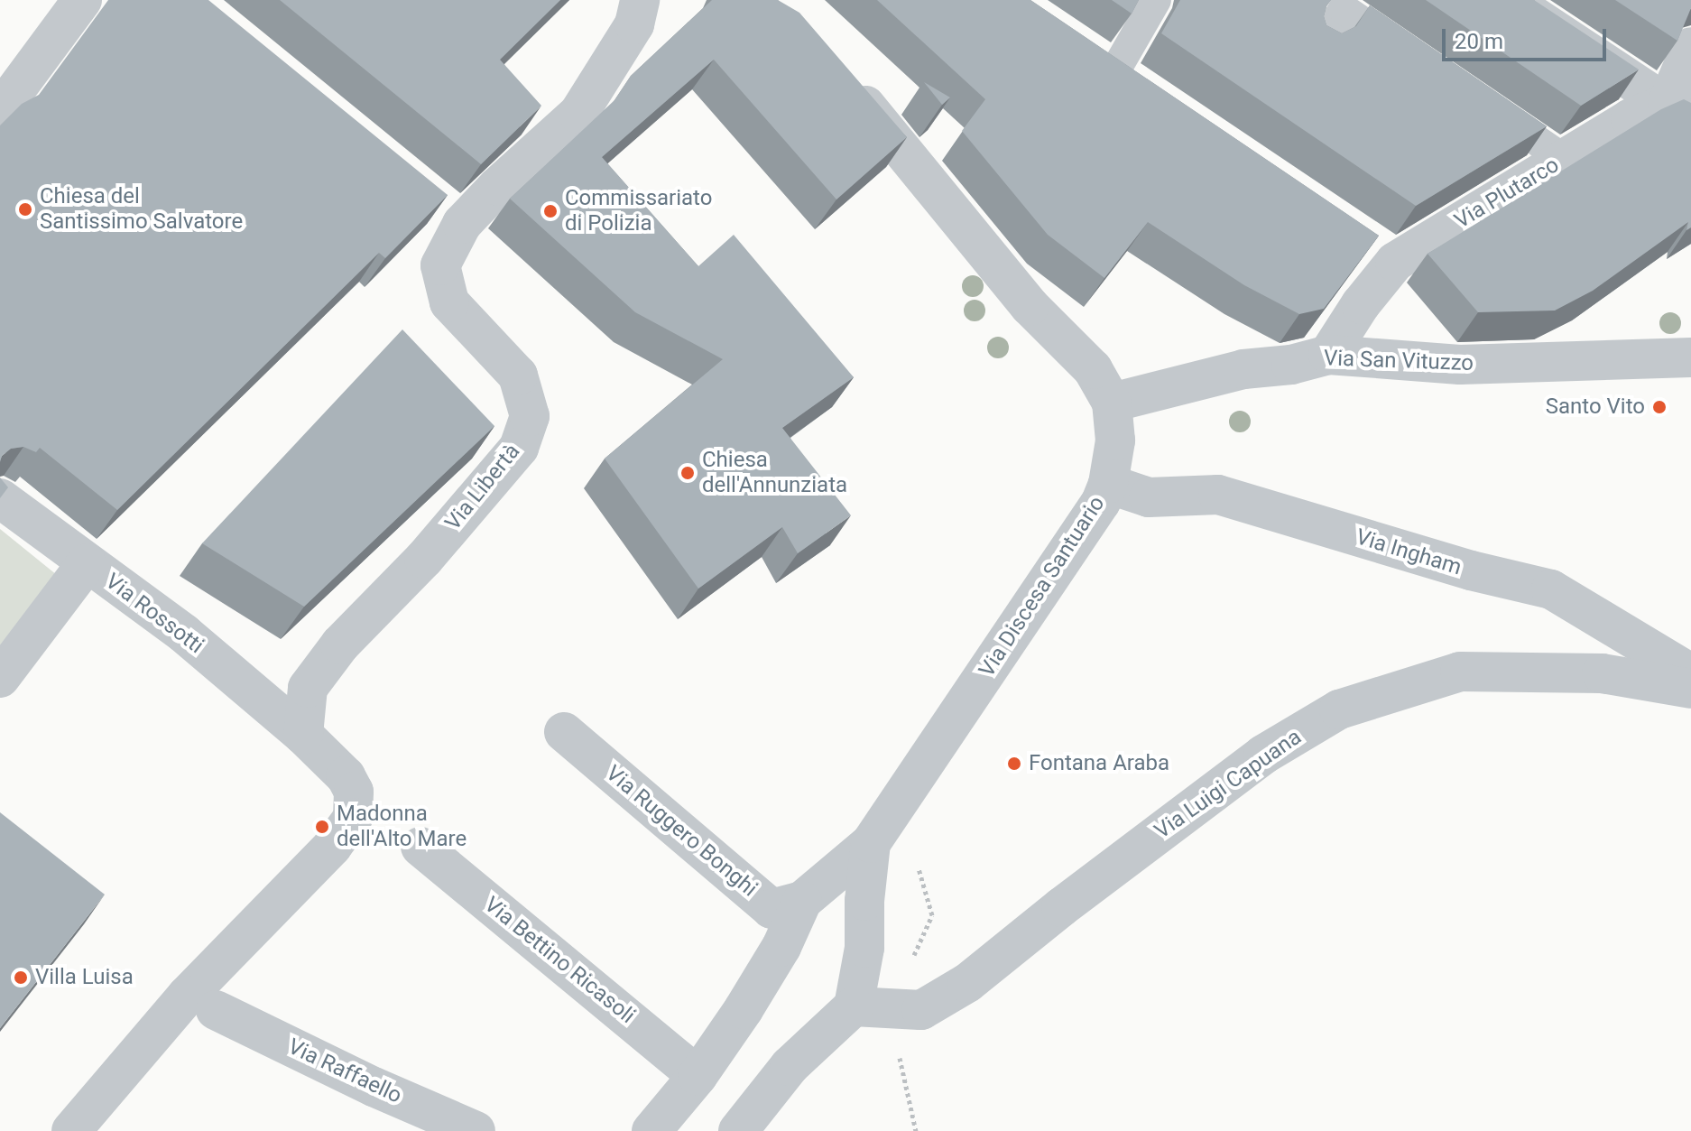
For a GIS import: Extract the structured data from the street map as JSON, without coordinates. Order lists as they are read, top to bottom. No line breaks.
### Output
{"streets":{"street":["Via Plutarco","Via San Vituzzo","Via Libertà","Via Ingham","Via Discesa Santuario","Via Rossotti","Via Luigi Capuana","Via Ruggero Bonghi","Via Bettino Ricasoli","Via Raffaello"]},"crossings":[["Via Plutarco","Via San Vituzzo"],["Via San Vituzzo","Via Discesa Santuario"],["Via Libertà","Via Rossotti"],["Via Ingham","Via Discesa Santuario"],["Via Discesa Santuario","Via Luigi Capuana"],["Via Rossotti","Via Raffaello"]],"places":["Chiesa del Santissimo Salvatore","Commissariato di Polizia","Santo Vito","Chiesa dell'Annunziata","Fontana Araba","Madonna dell'Alto Mare","Villa Luisa"],"scale_bar":"20 m"}
